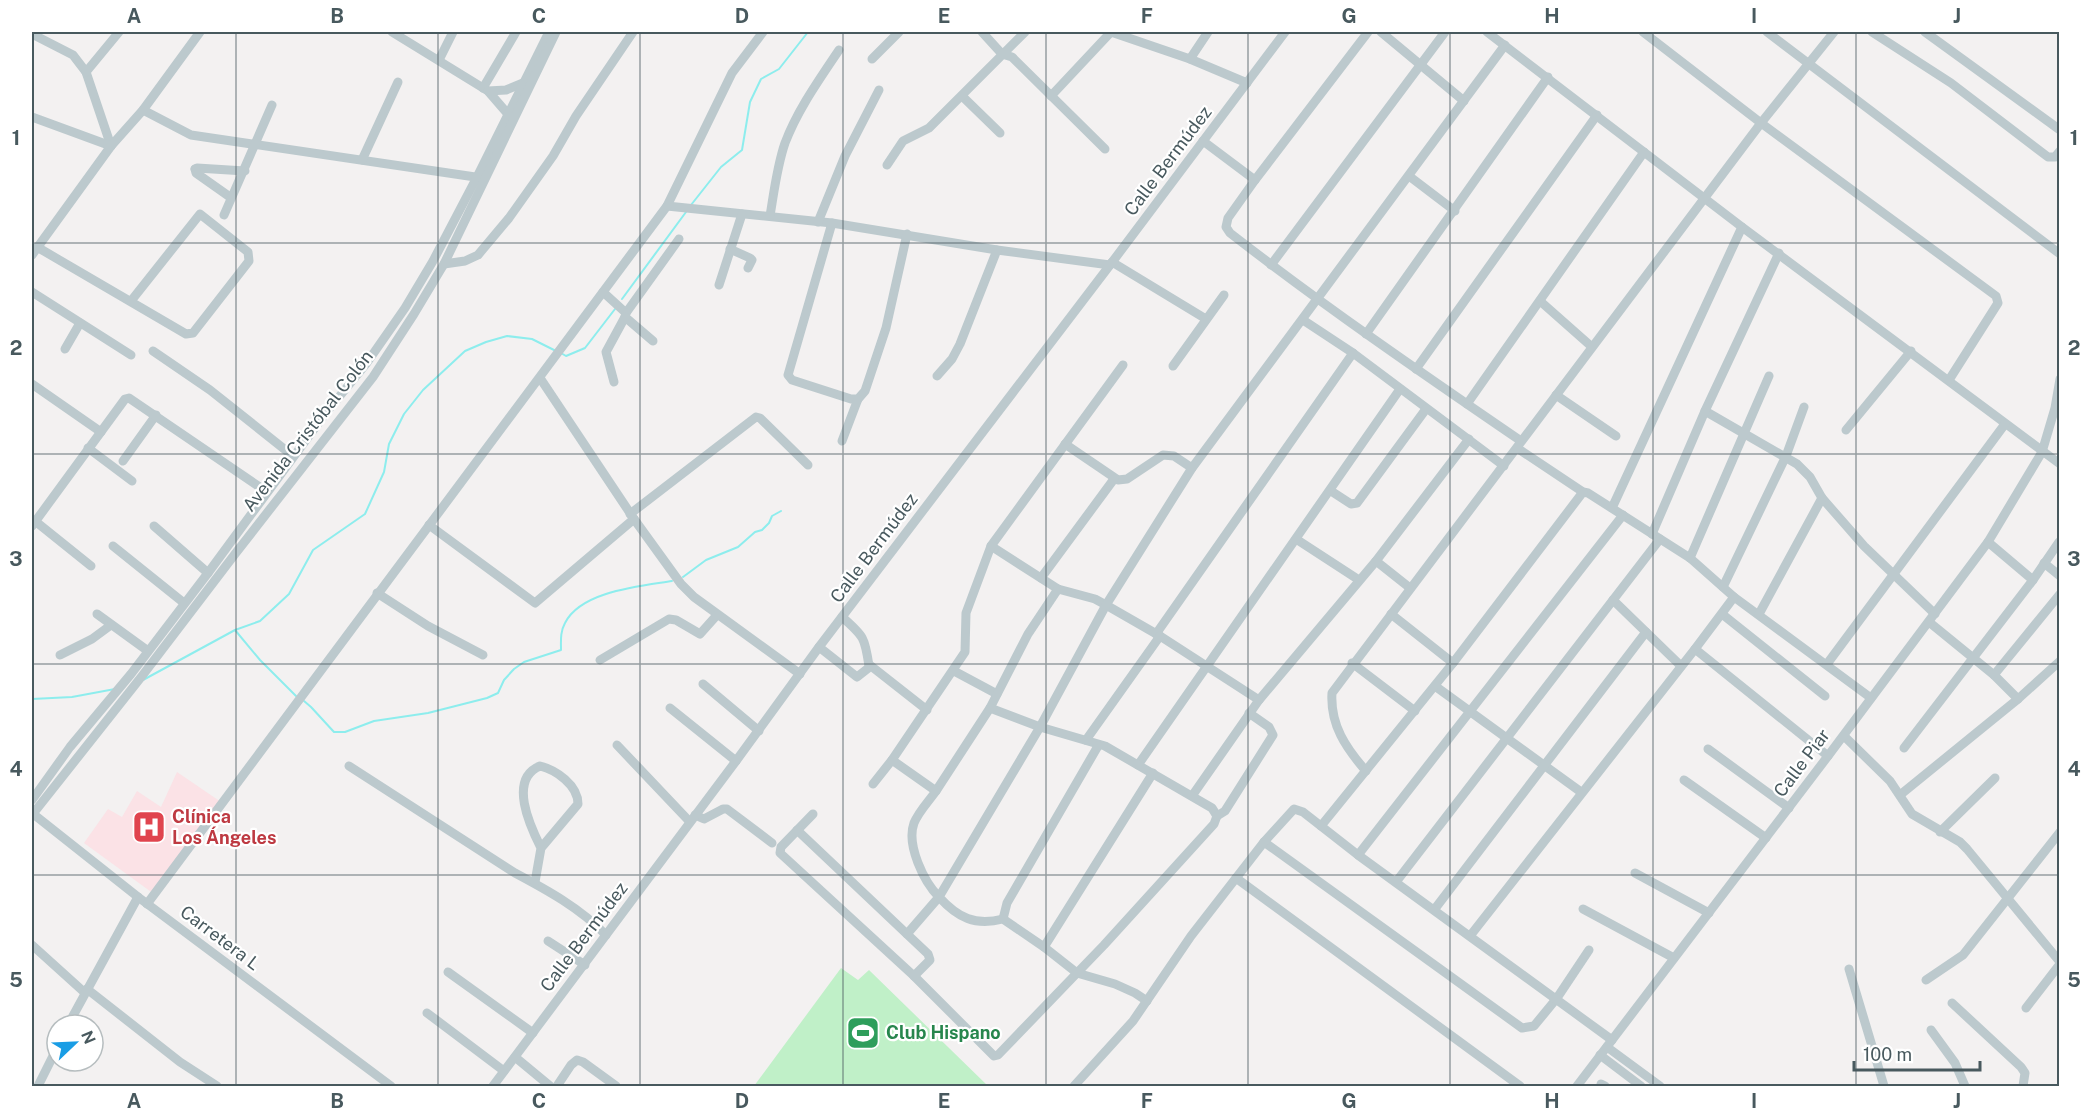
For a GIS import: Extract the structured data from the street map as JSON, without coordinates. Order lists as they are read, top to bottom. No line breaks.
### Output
{"streets":{"street":["Calle Bermúdez","Avenida Cristóbal Colón","Calle Piar","Carretera L"]},"crossings":[["Avenida Cristóbal Colón","Carretera L"]],"places":{"hospital":["Clínica Los Ángeles"],"sports":["Club Hispano"]},"scale_bar":"100 m","north":"top right","grid":{"columns":["A","B","C","D","E","F","G","H","I","J"],"rows":["1","2","3","4","5"]}}
